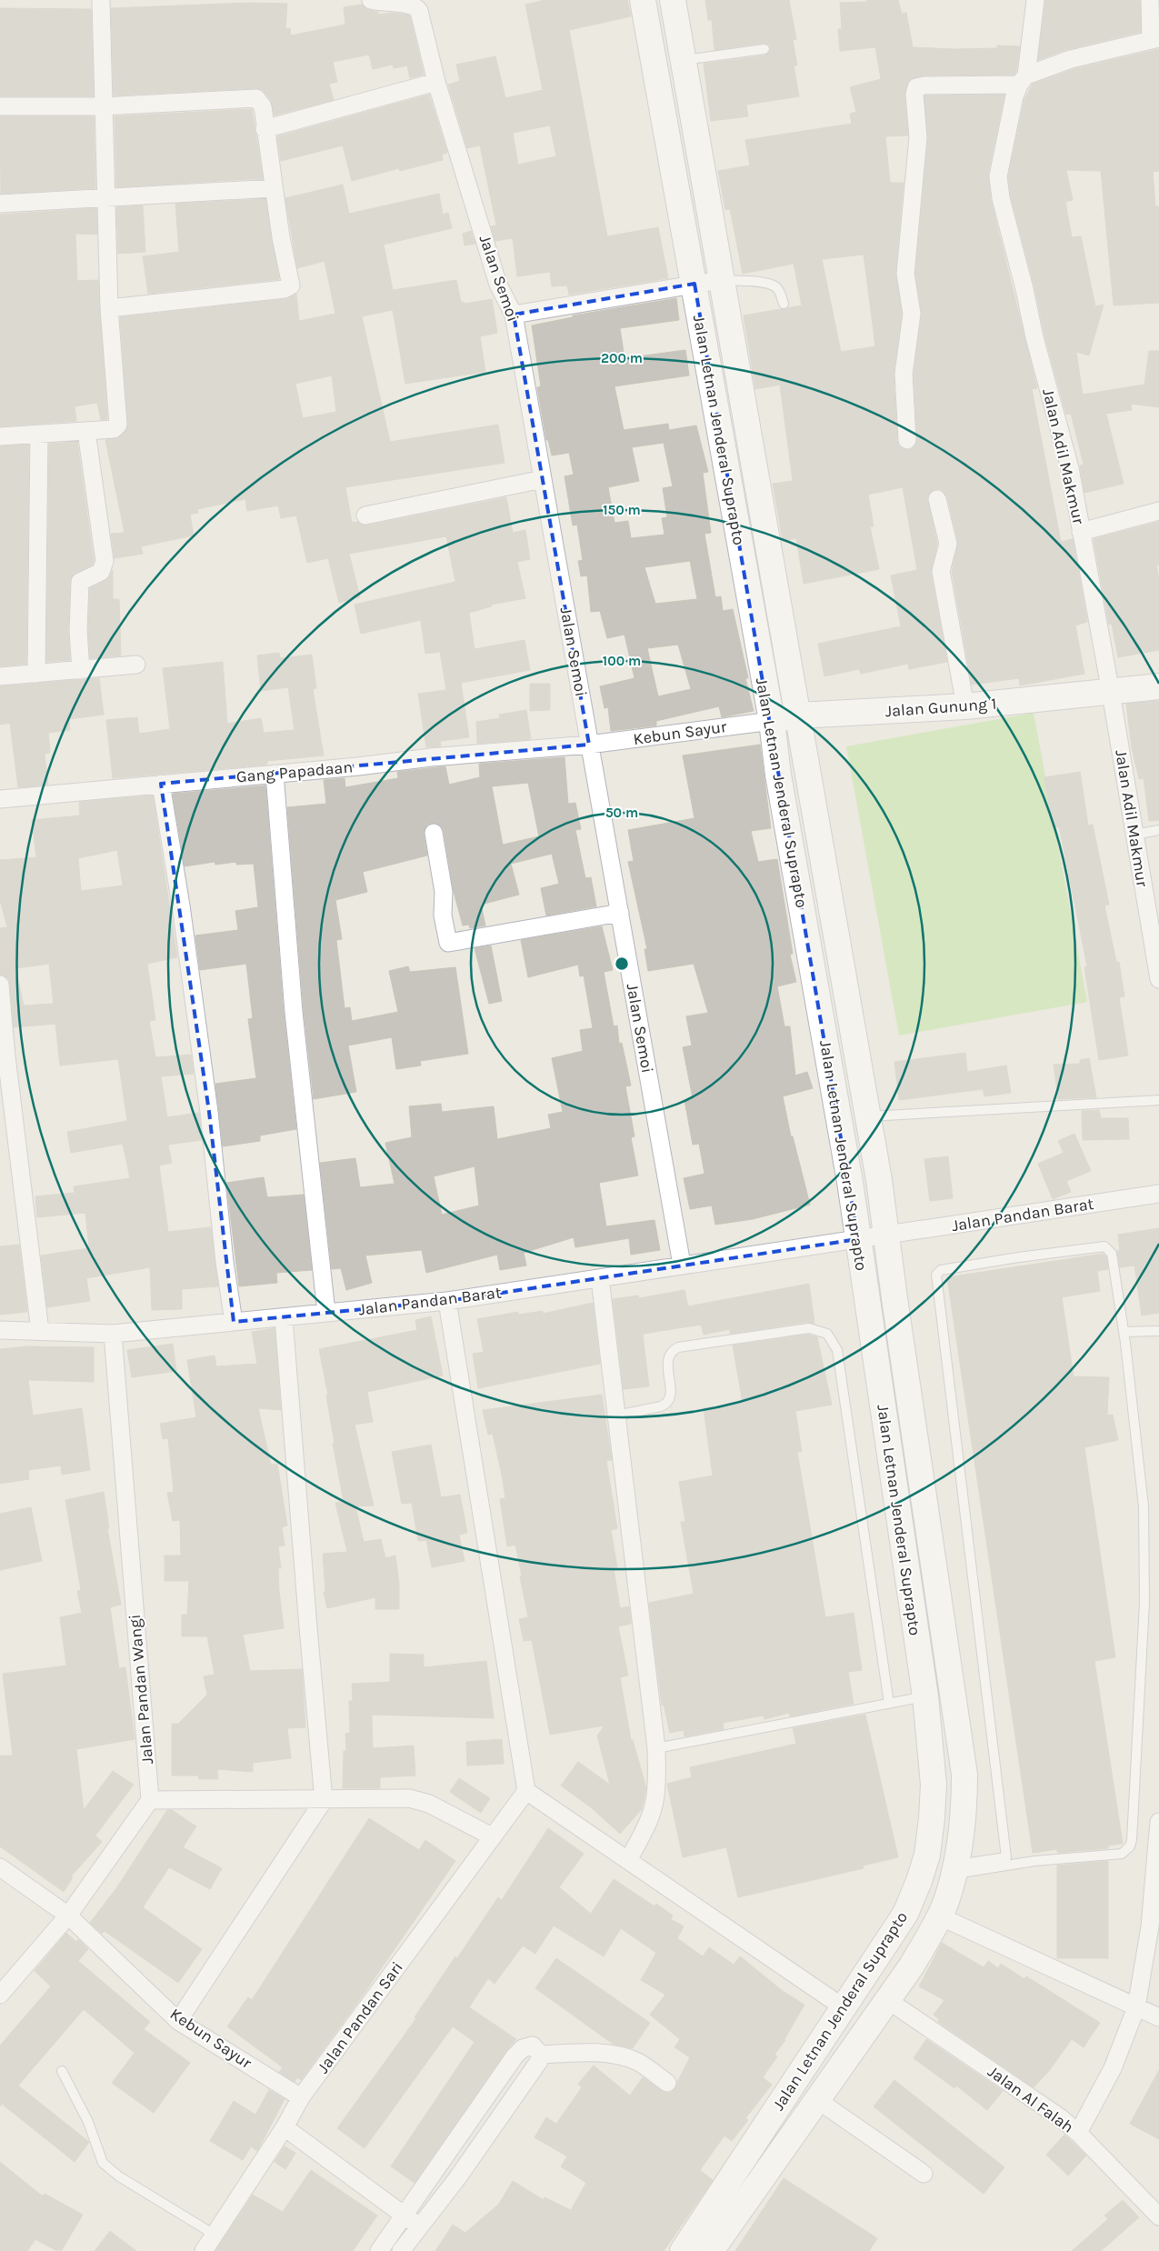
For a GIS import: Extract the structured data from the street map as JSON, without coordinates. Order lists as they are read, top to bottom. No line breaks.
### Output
{"streets":{"main road":["Jalan Letnan Jenderal Suprapto","Jalan Gunung 1"],"street":["Jalan Semoi","Jalan Adil Makmur","Kebun Sayur","Gang Papadaan","Jalan Pandan Barat","Jalan Pandan Wangi","Jalan Pandan Sari","Jalan Al Falah"]},"crossings":[["Jalan Semoi","Kebun Sayur"],["Jalan Semoi","Gang Papadaan"],["Jalan Semoi","Jalan Pandan Barat"],["Jalan Letnan Jenderal Suprapto","Jalan Gunung 1"],["Jalan Letnan Jenderal Suprapto","Kebun Sayur"],["Jalan Letnan Jenderal Suprapto","Jalan Pandan Barat"],["Jalan Letnan Jenderal Suprapto","Jalan Al Falah"],["Jalan Adil Makmur","Jalan Gunung 1"],["Jalan Gunung 1","Kebun Sayur"],["Kebun Sayur","Gang Papadaan"],["Kebun Sayur","Jalan Pandan Sari"],["Jalan Pandan Barat","Jalan Pandan Wangi"]],"rings":["200 m","150 m","100 m","50 m"]}
